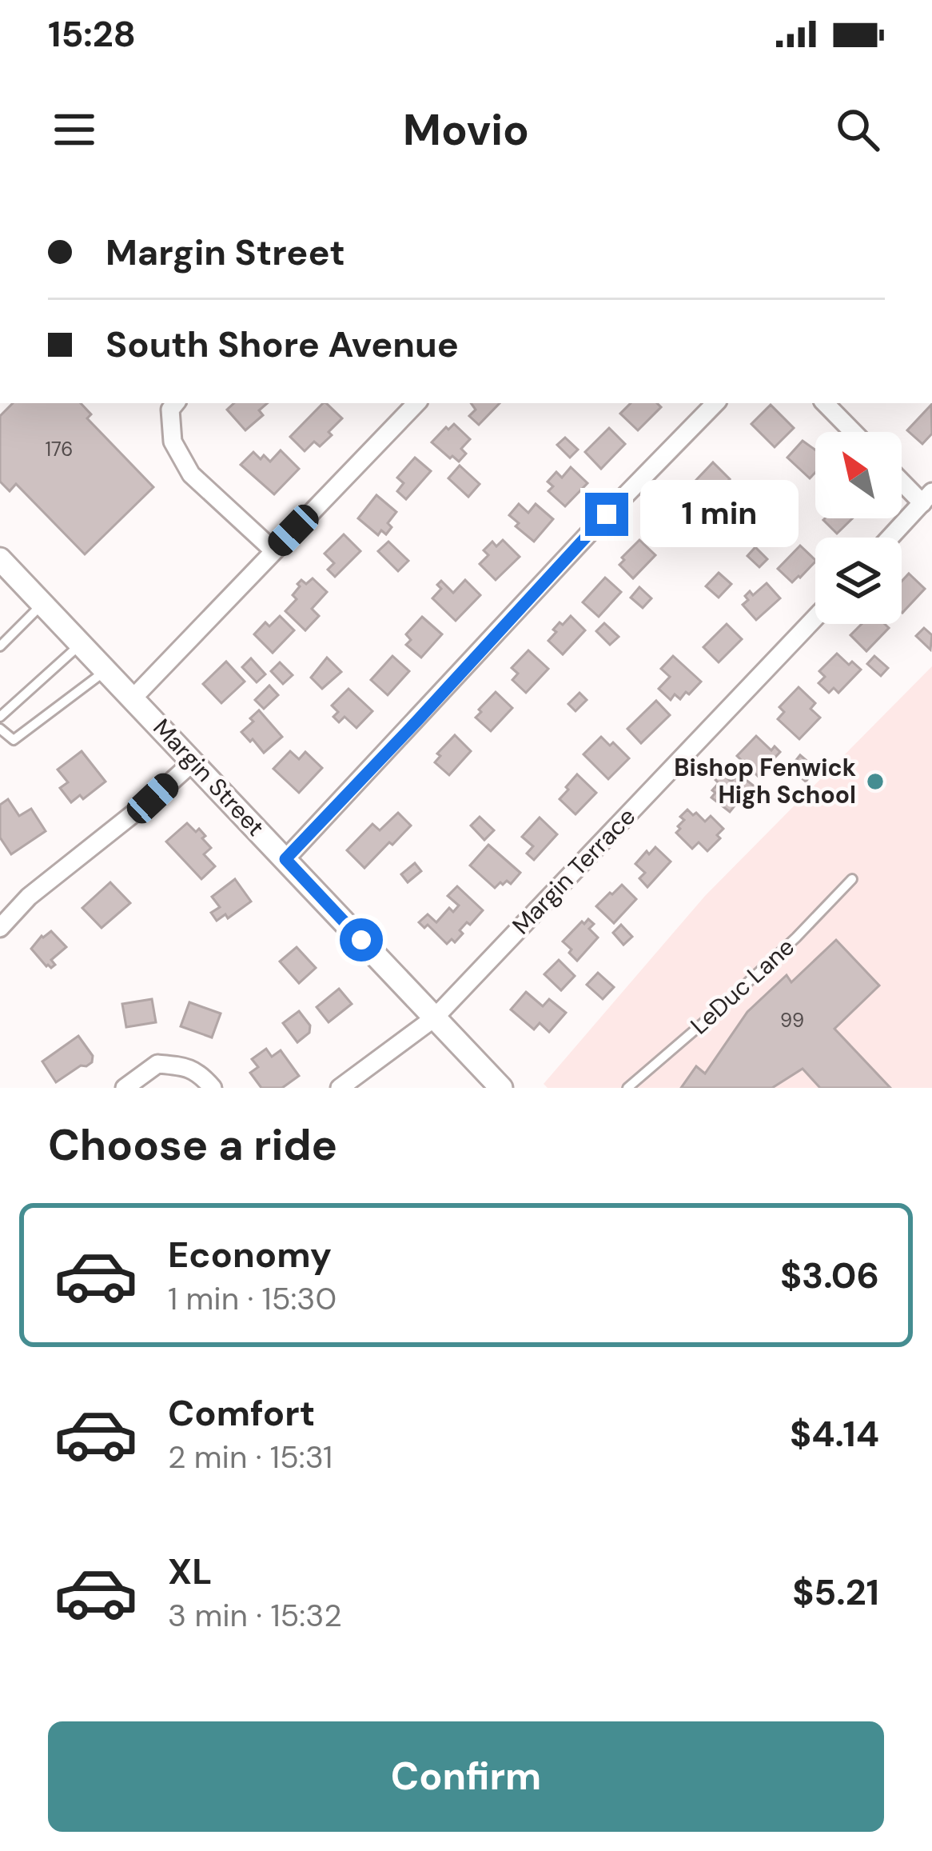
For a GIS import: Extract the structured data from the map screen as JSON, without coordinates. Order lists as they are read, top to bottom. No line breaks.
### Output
{"streets":{"main road":["Margin Street"],"street":["Margin Terrace"],"lane":["LeDuc Lane"]},"crossings":[["Margin Street","Margin Terrace"]],"places":["Bishop Fenwick High School"],"house_numbers":["176","99"],"north":"top left","page":{"status":"15:28","header":"Movio","banner":["Margin Street","South Shore Avenue"],"bubble":"1 min","heading":"Choose a ride","list":[{"name":"Economy","note":"1 min · 15:30","value":"$3.06"},{"name":"Comfort","note":"2 min · 15:31","value":"$4.14"},{"name":"XL","note":"3 min · 15:32","value":"$5.21"}],"buttons":"Confirm"}}
